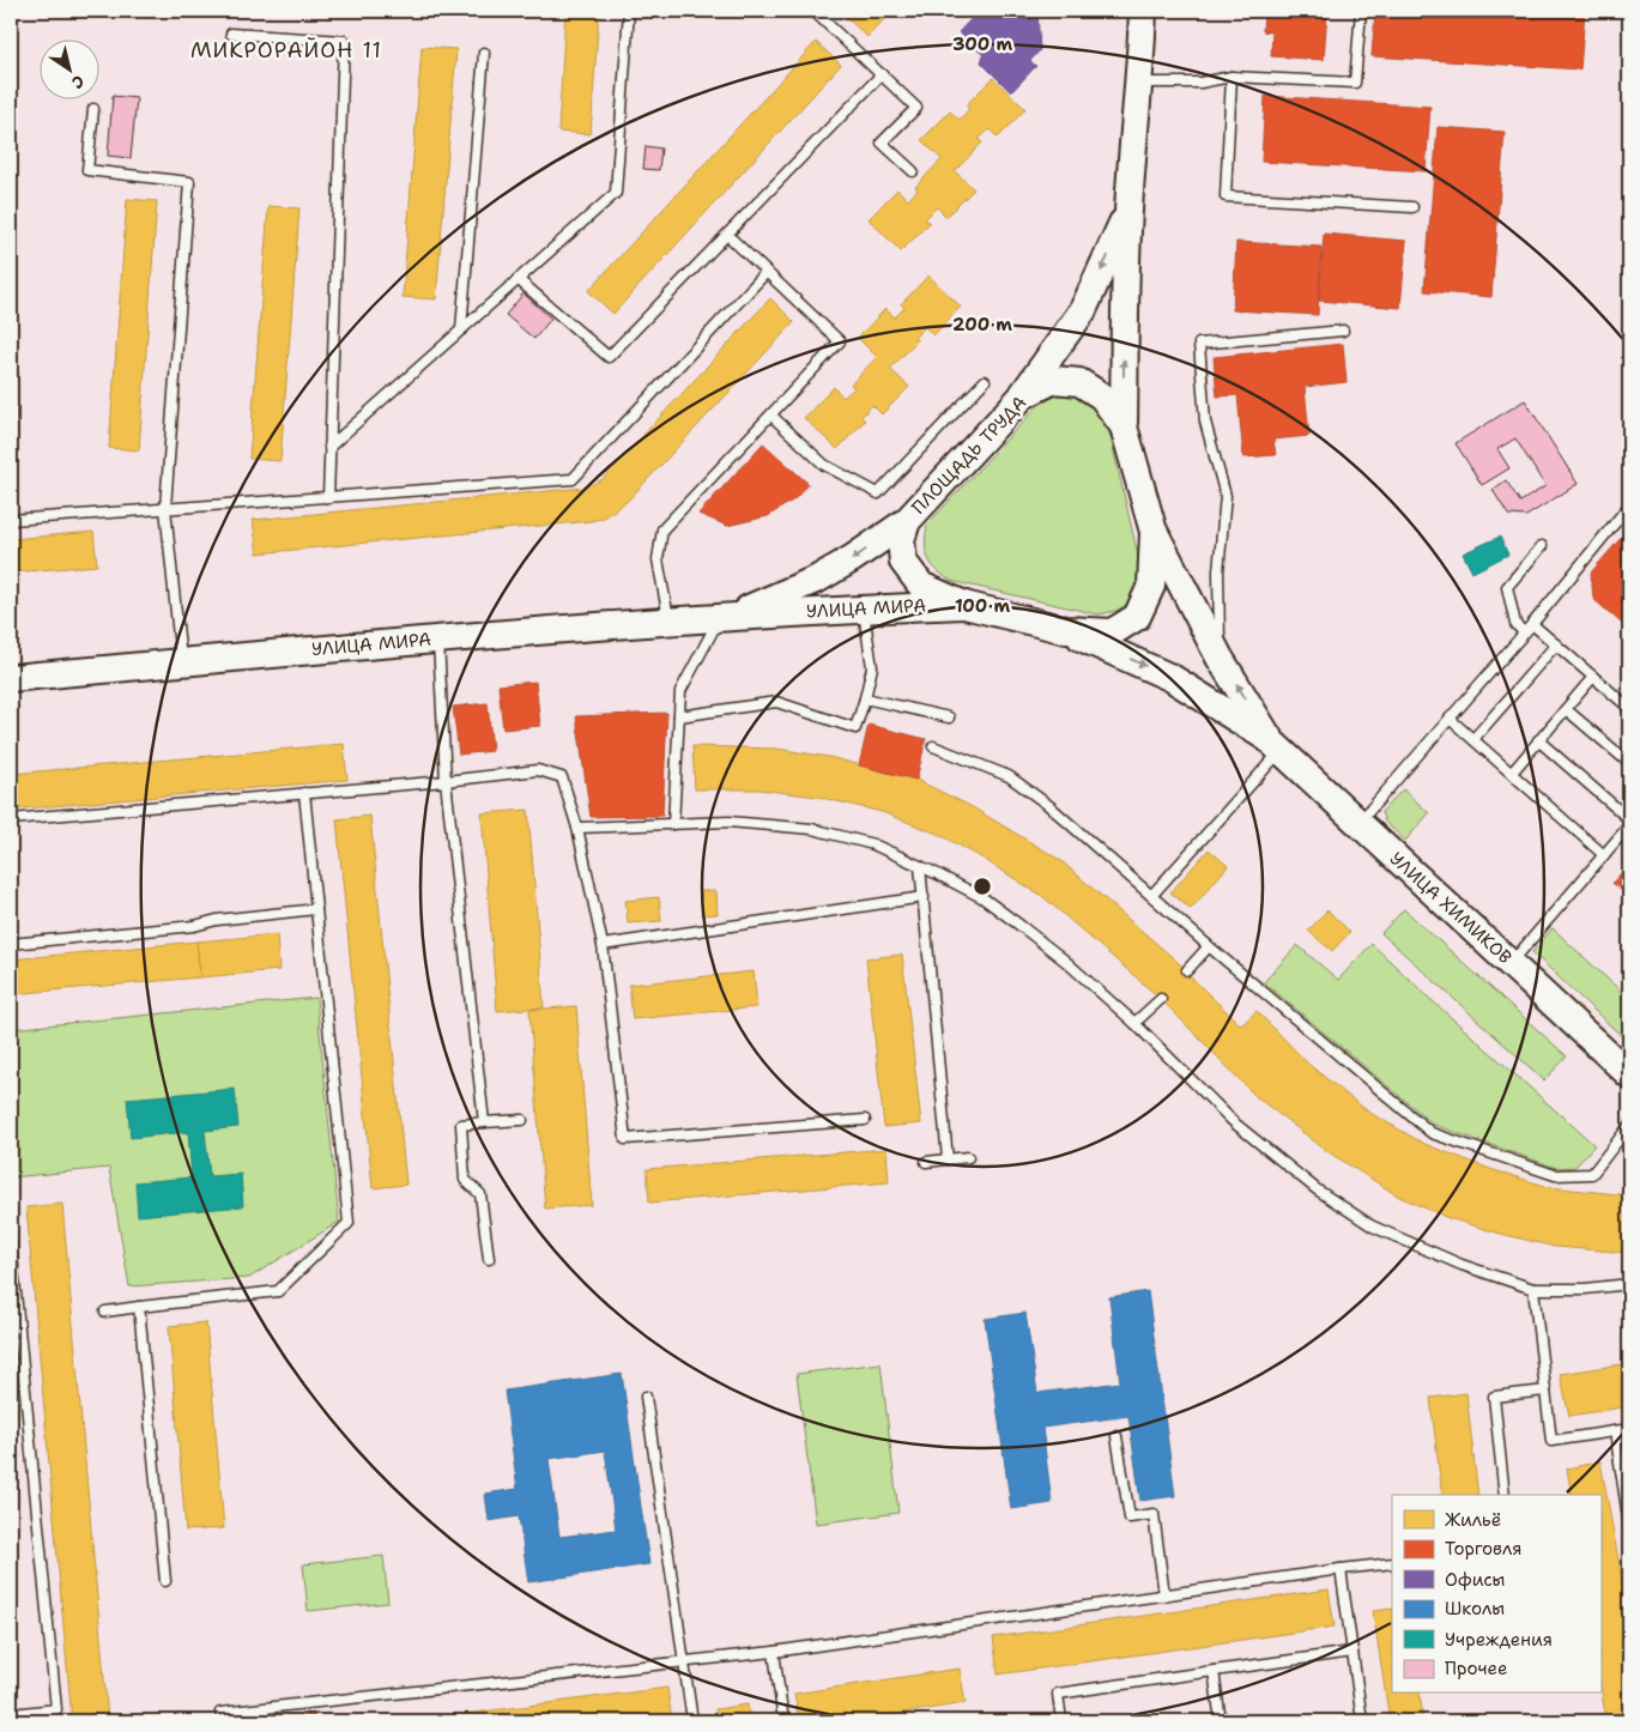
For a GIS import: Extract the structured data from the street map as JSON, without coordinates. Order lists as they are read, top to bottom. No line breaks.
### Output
{"streets":{"street":["ПЛОЩАДЬ ТРУДА","УЛИЦА МИРА","УЛИЦА ХИМИКОВ"]},"crossings":[["ПЛОЩАДЬ ТРУДА","УЛИЦА МИРА"],["ПЛОЩАДЬ ТРУДА","УЛИЦА ХИМИКОВ"]],"districts":["МИКРОРАЙОН 11"],"legend":["Жильё","Торговля","Офисы","Школы","Учреждения","Прочее"],"north":"bottom right","rings":["300 m","200 m","100 m"]}
